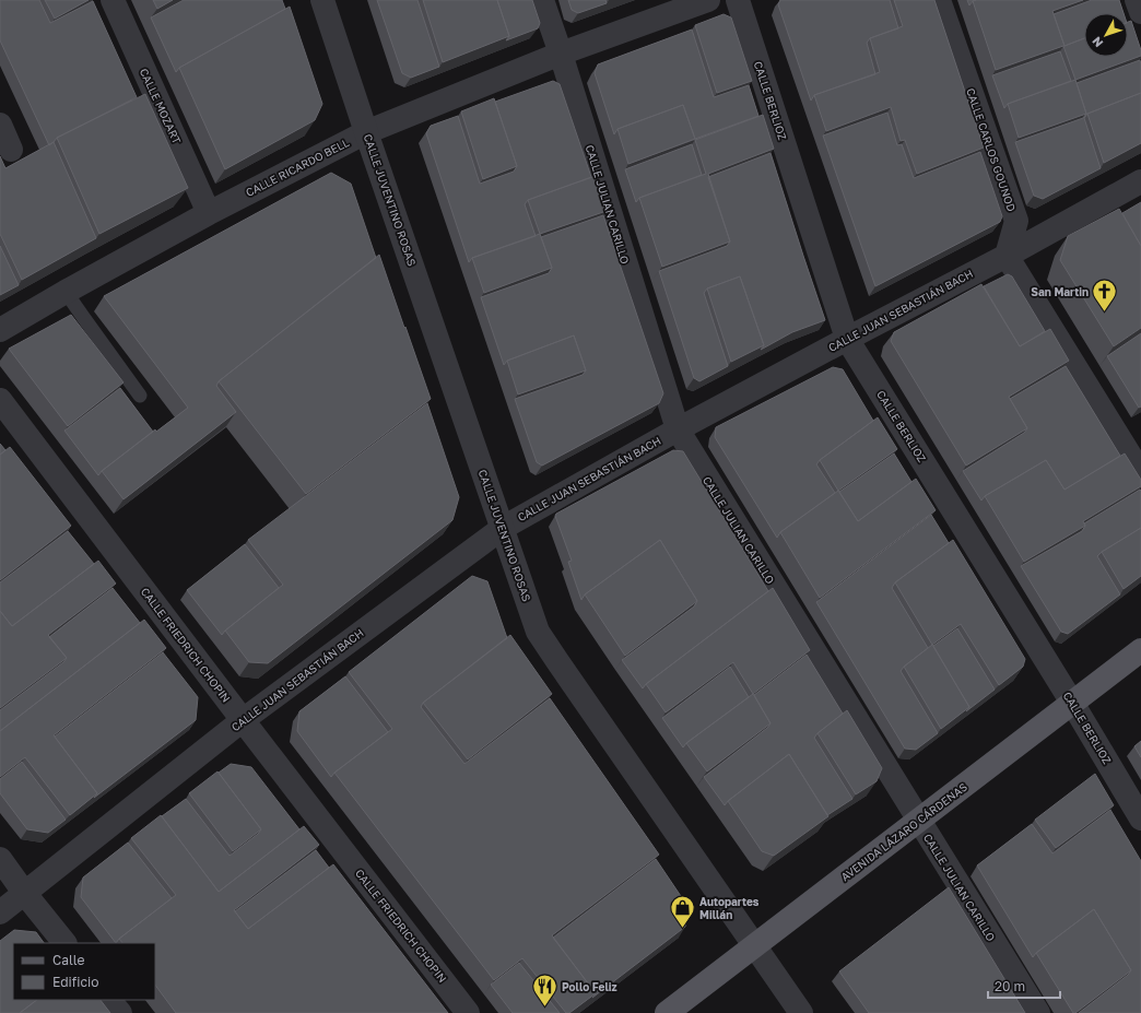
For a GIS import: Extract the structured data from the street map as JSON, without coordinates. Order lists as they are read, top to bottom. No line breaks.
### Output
{"streets":{"main road":["AVENIDA LÁZARO CÁRDENAS"],"street":["CALLE BERLIOZ","CALLE MOZART","CALLE CARLOS GOUNOD","CALLE RICARDO BELL","CALLE JUVENTINO ROSAS","CALLE JULIAN CARILLO","CALLE JUAN SEBASTIÁN BACH","CALLE FRIEDRICH CHOPIN"]},"crossings":[["CALLE BERLIOZ","CALLE JUAN SEBASTIÁN BACH"],["CALLE BERLIOZ","AVENIDA LÁZARO CÁRDENAS"],["CALLE MOZART","CALLE RICARDO BELL"],["CALLE CARLOS GOUNOD","CALLE JUAN SEBASTIÁN BACH"],["CALLE RICARDO BELL","CALLE JUVENTINO ROSAS"],["CALLE RICARDO BELL","CALLE JULIAN CARILLO"],["CALLE JUVENTINO ROSAS","CALLE JUAN SEBASTIÁN BACH"],["CALLE JUVENTINO ROSAS","AVENIDA LÁZARO CÁRDENAS"],["CALLE JULIAN CARILLO","CALLE JUAN SEBASTIÁN BACH"],["CALLE JULIAN CARILLO","AVENIDA LÁZARO CÁRDENAS"],["CALLE JUAN SEBASTIÁN BACH","CALLE FRIEDRICH CHOPIN"]],"places":{"church":["San Martin"],"shop":["Autopartes Millán"],"restaurant":["Pollo Feliz"]},"legend":["Calle","Edificio"],"scale_bar":"20 m","north":"bottom left"}
